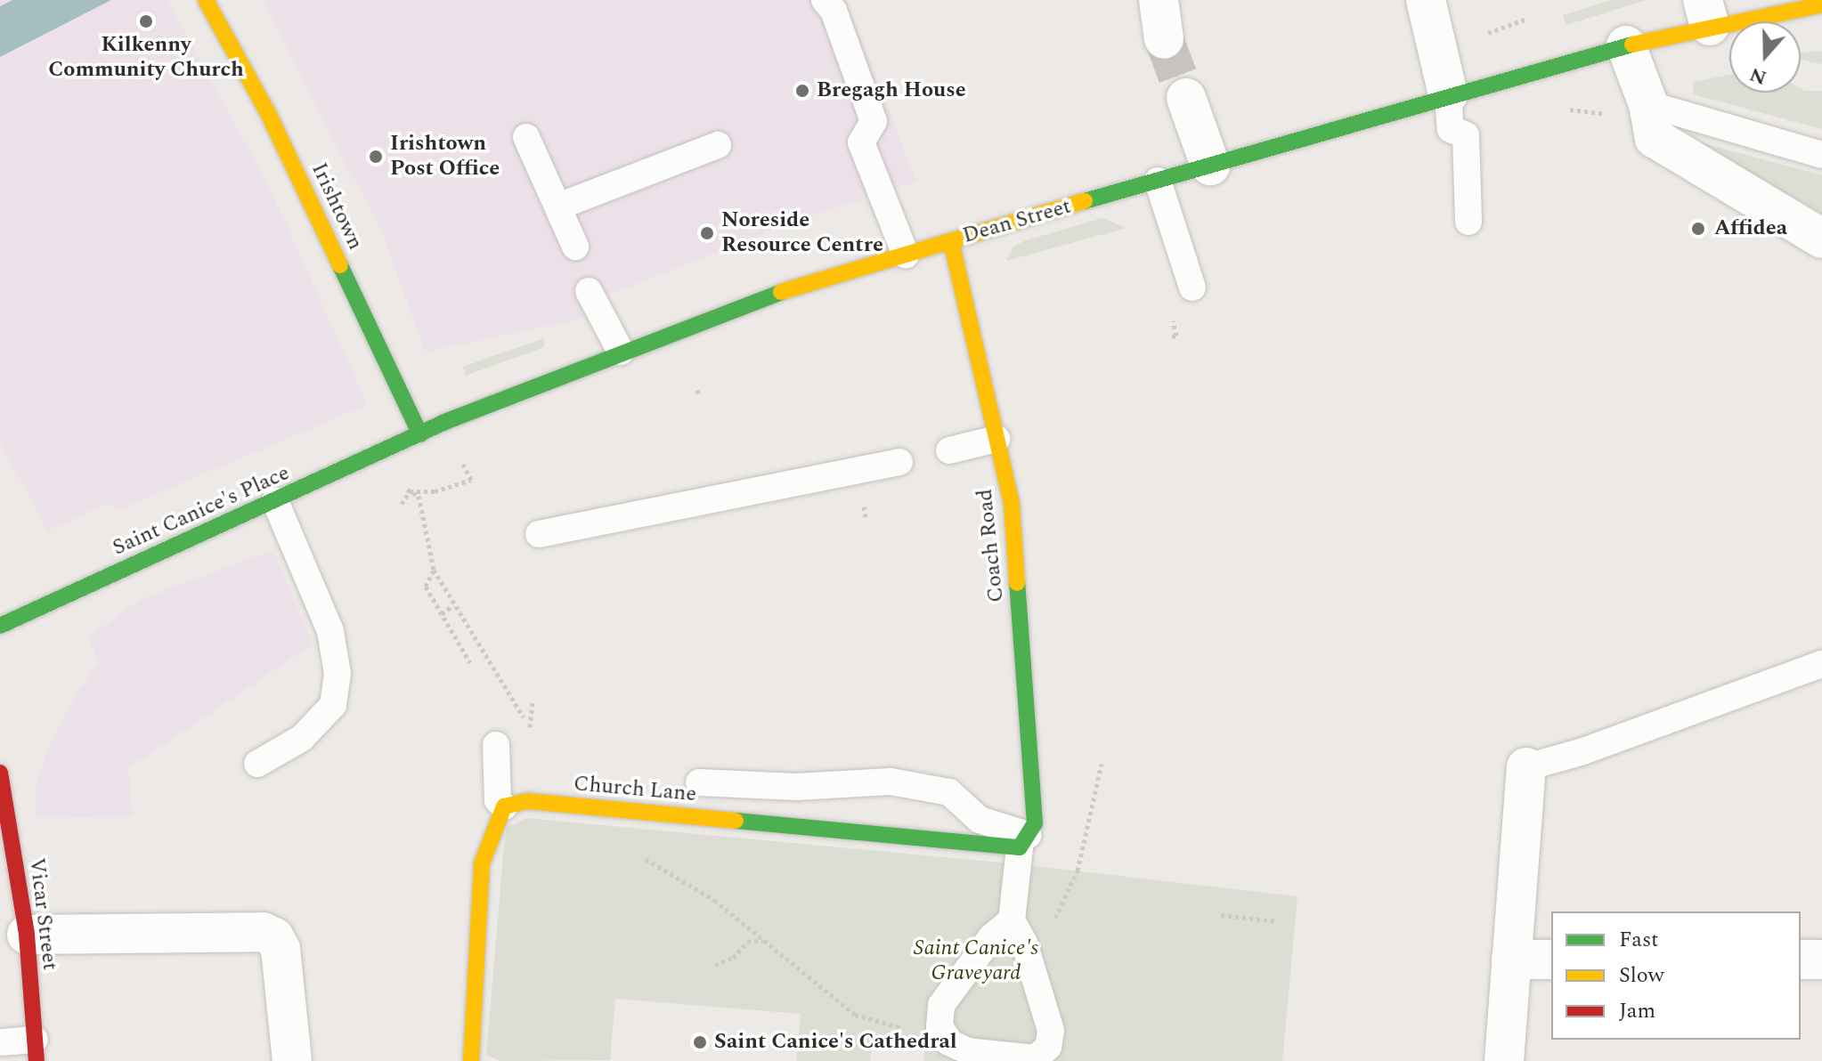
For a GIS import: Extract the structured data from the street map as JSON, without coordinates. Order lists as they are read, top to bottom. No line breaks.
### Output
{"streets":{"main road":["Irishtown","Dean Street","Saint Canice's Place","Coach Road","Church Lane","Vicar Street"]},"crossings":[["Irishtown","Dean Street"],["Irishtown","Saint Canice's Place"],["Dean Street","Saint Canice's Place"],["Dean Street","Coach Road"],["Coach Road","Church Lane"]],"parks":["Saint Canice's Graveyard"],"places":["Kilkenny Community Church","Bregagh House","Irishtown Post Office","Affidea","Noreside Resource Centre","Saint Canice's Cathedral"],"legend":["Fast","Slow","Jam"],"north":"bottom"}
